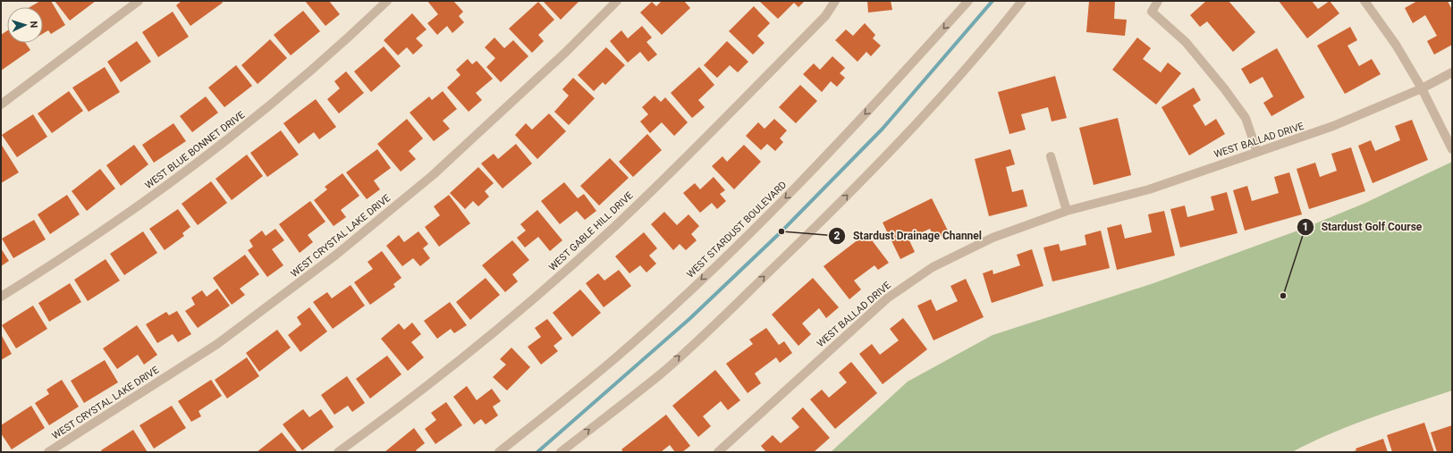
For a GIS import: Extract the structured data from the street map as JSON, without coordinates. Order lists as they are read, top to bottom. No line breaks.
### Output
{"streets":{"street":["WEST BALLAD DRIVE","WEST BLUE BONNET DRIVE","WEST STARDUST BOULEVARD","WEST GABLE HILL DRIVE","WEST CRYSTAL LAKE DRIVE"]},"places":["Stardust Drainage Channel","Stardust Golf Course"],"north":"right"}
